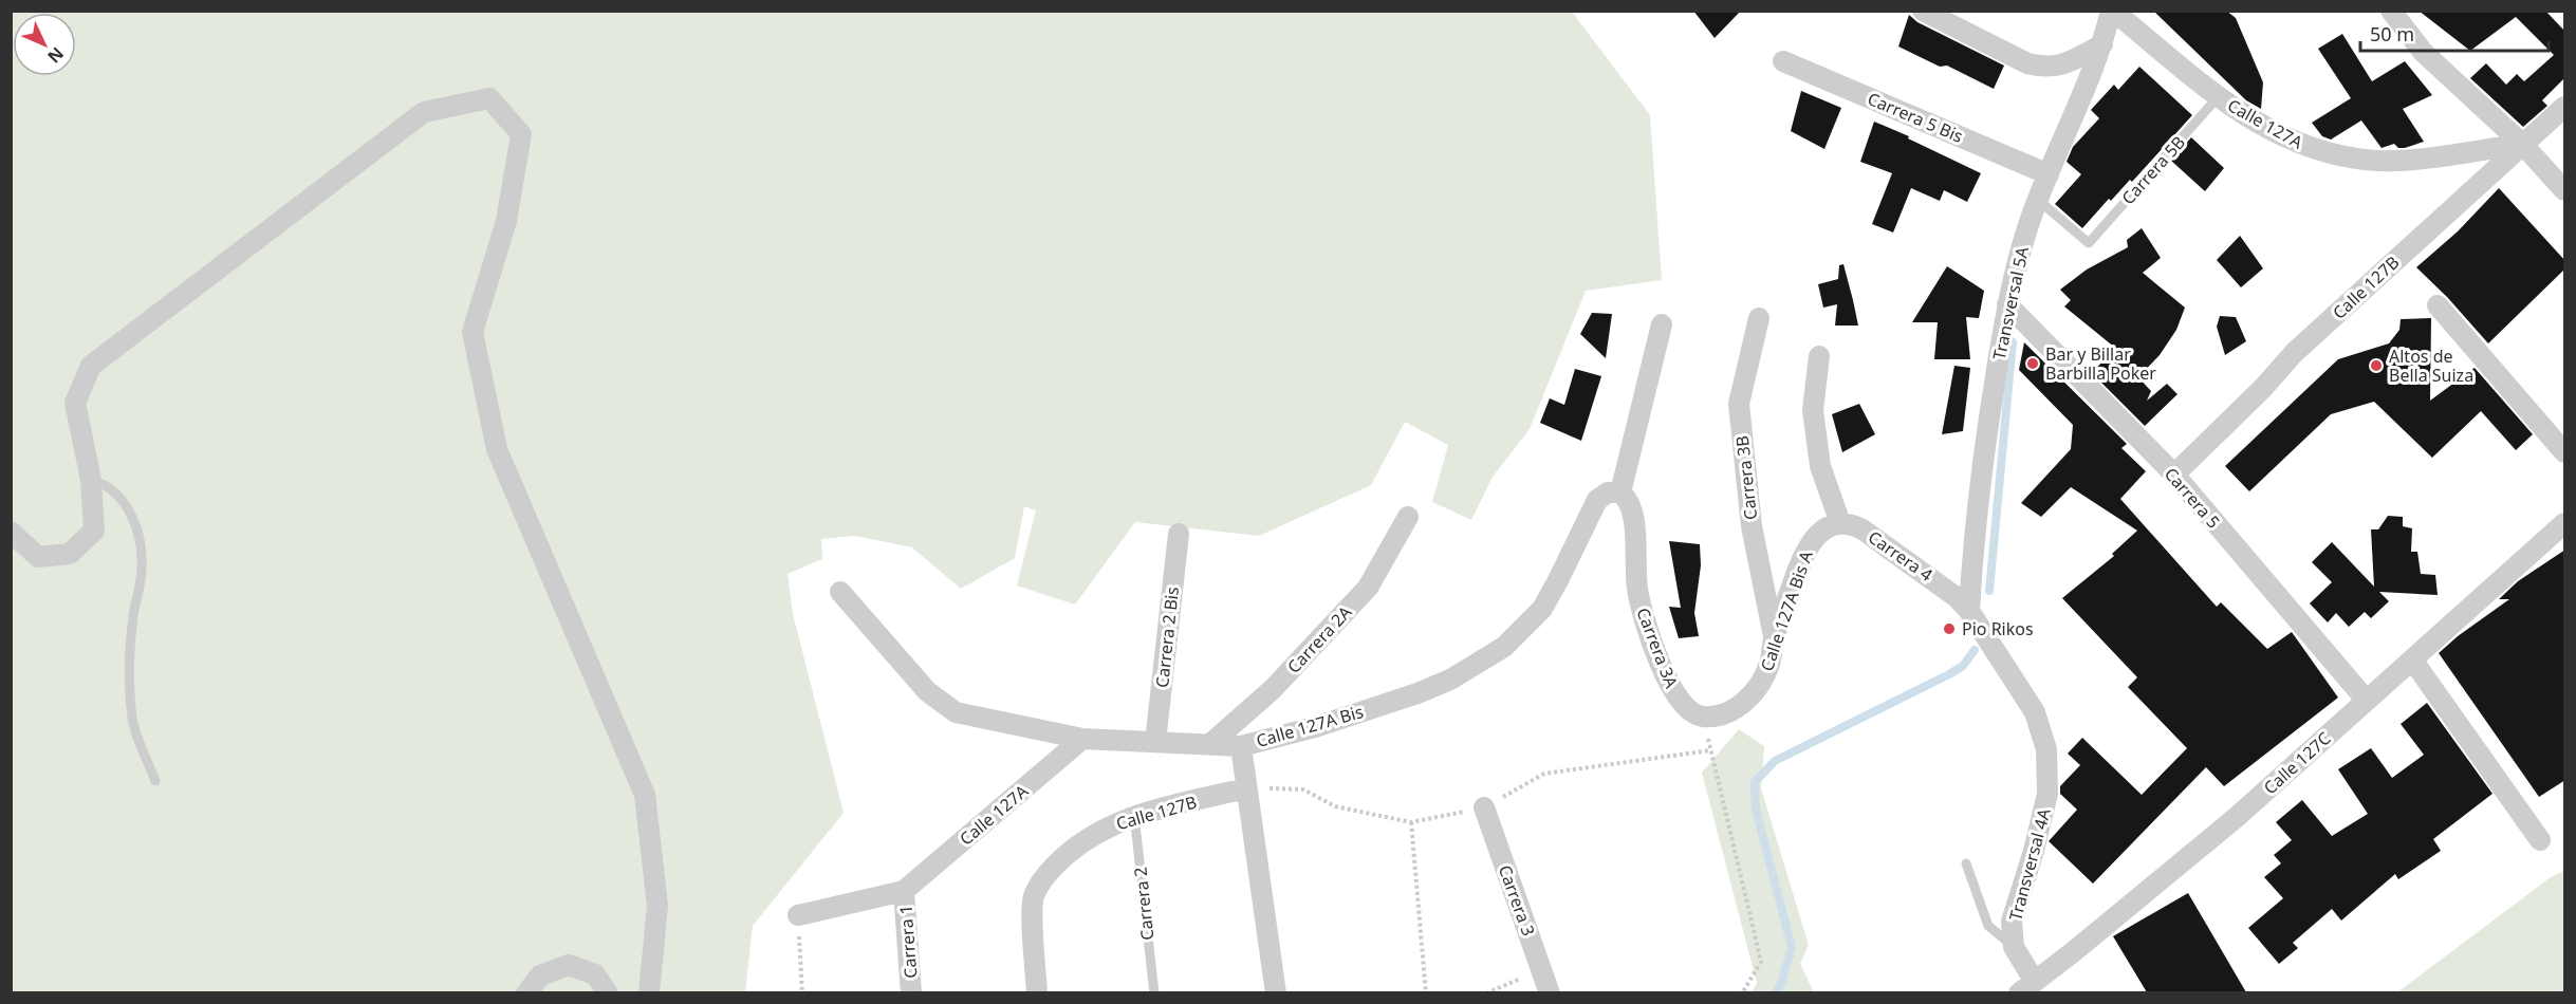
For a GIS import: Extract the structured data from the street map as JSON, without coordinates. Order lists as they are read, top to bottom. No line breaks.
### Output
{"streets":{"street":["Carrera 5 Bis","Calle 127A","Calle 127B","Transversal 5A","Carrera 3B","Carrera 5","Carrera 4","Calle 127A Bis A","Carrera 2 Bis","Carrera 2A","Carrera 3A","Calle 127A Bis","Calle 127C","Transversal 4A","Carrera 3","Carrera 1"],"lane":["Carrera 5B","Carrera 2"]},"crossings":[["Carrera 5 Bis","Transversal 5A"],["Calle 127A","Carrera 5B"],["Calle 127A","Calle 127B"],["Calle 127A","Transversal 5A"],["Calle 127A","Calle 127A Bis"],["Calle 127A","Carrera 1"],["Carrera 5B","Transversal 5A"],["Calle 127B","Carrera 5"],["Calle 127B","Carrera 2"],["Transversal 5A","Carrera 5"],["Transversal 5A","Carrera 4"],["Transversal 5A","Transversal 4A"],["Carrera 3B","Calle 127A Bis A"],["Carrera 5","Calle 127C"],["Carrera 4","Calle 127A Bis A"],["Carrera 4","Transversal 4A"],["Calle 127A Bis A","Carrera 3A"],["Carrera 2 Bis","Calle 127A Bis"],["Carrera 2A","Calle 127A Bis"],["Carrera 3A","Calle 127A Bis"],["Calle 127C","Transversal 4A"]],"places":["Bar y Billar Barbilla Poker","Altos de Bella Suiza","Pio Rikos"],"scale_bar":"50 m","north":"bottom right"}
